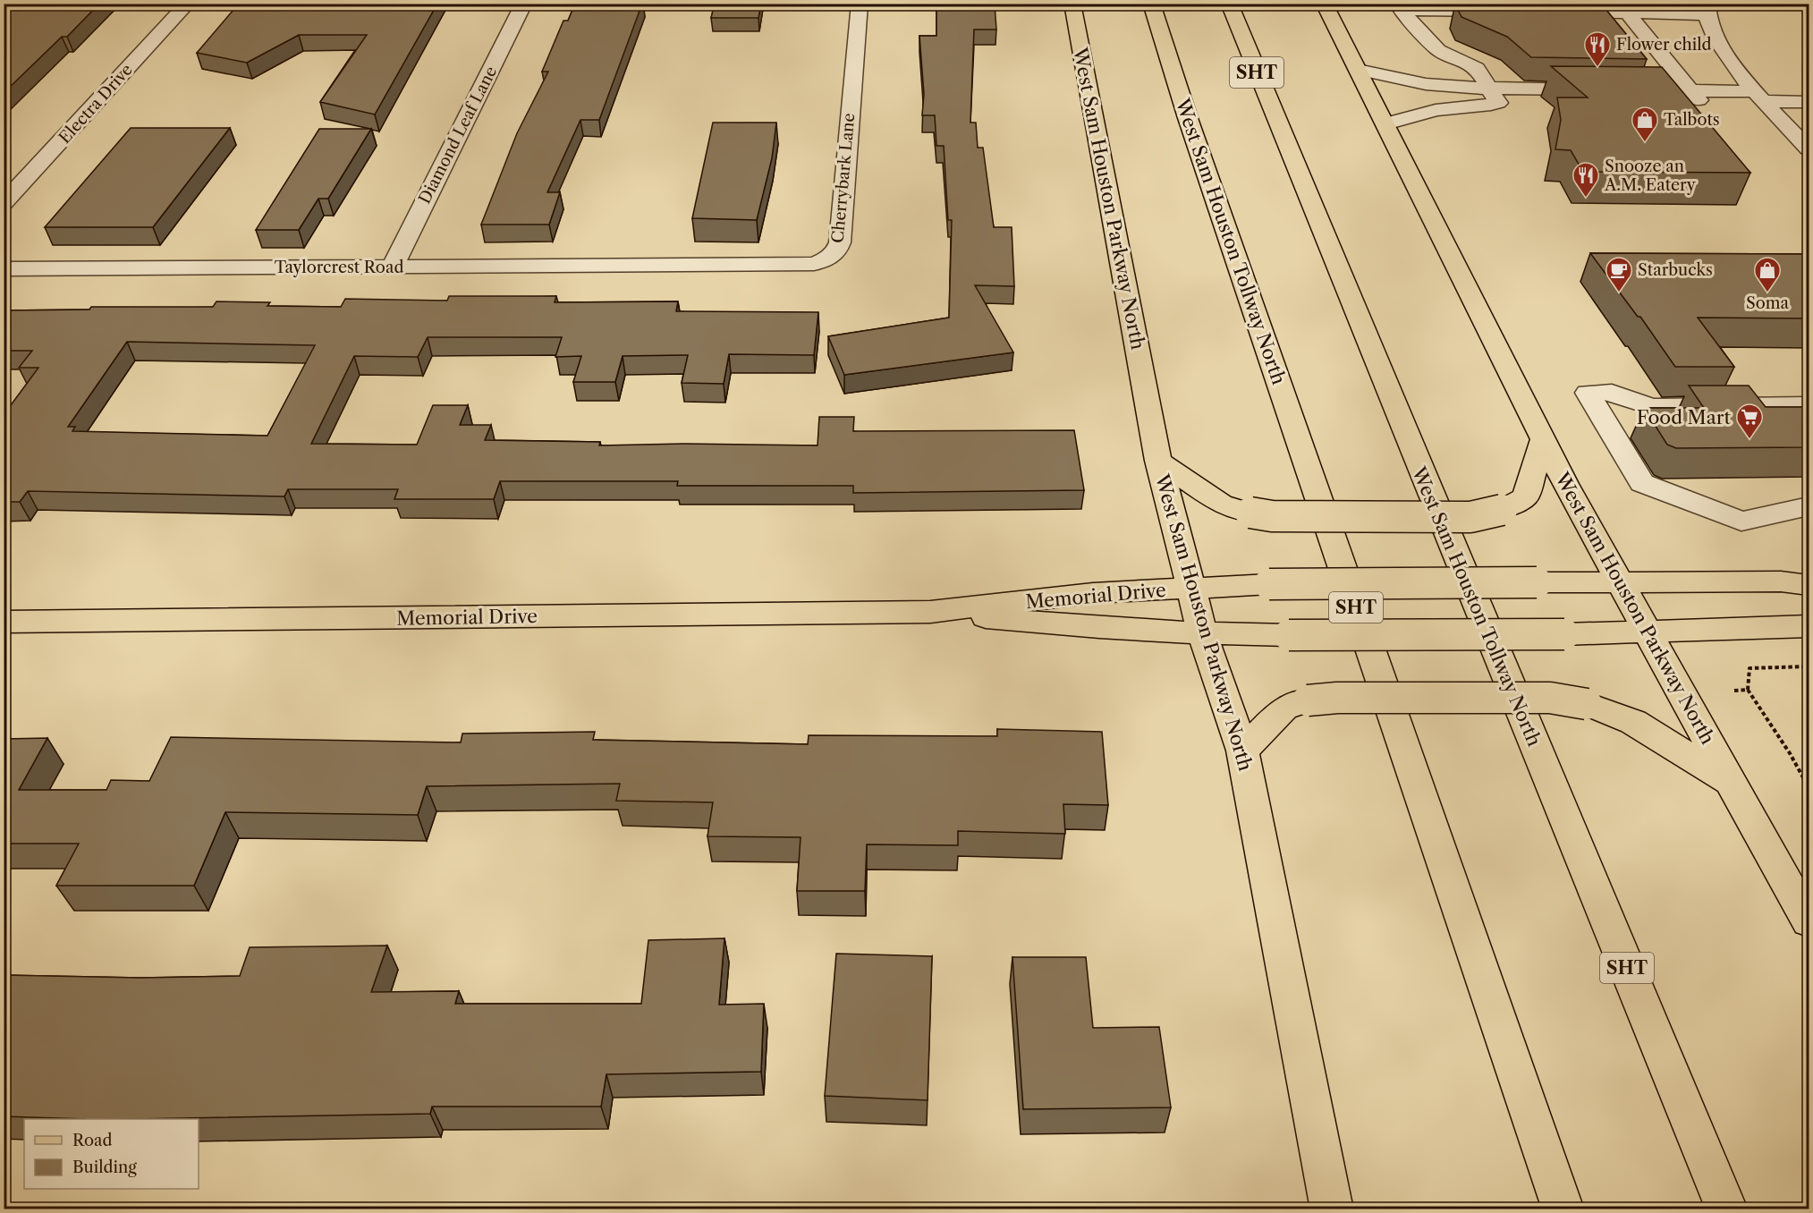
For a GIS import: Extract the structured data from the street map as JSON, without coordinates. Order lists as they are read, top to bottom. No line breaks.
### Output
{"streets":{"main road":["SHT","West Sam Houston Parkway North","West Sam Houston Tollway North","Memorial Drive"],"street":["Electra Drive","Diamond Leaf Lane","Cherrybark Lane","Taylorcrest Road"]},"crossings":[["Diamond Leaf Lane","Taylorcrest Road"],["Cherrybark Lane","Taylorcrest Road"],["West Sam Houston Parkway North","Memorial Drive"]],"places":{"restaurant":["Flower child","Snooze an A.M. Eatery"],"shop":["Talbots","Soma"],"cafe":["Starbucks"],"supermarket":["Food Mart"]},"legend":["Road","Building"]}
